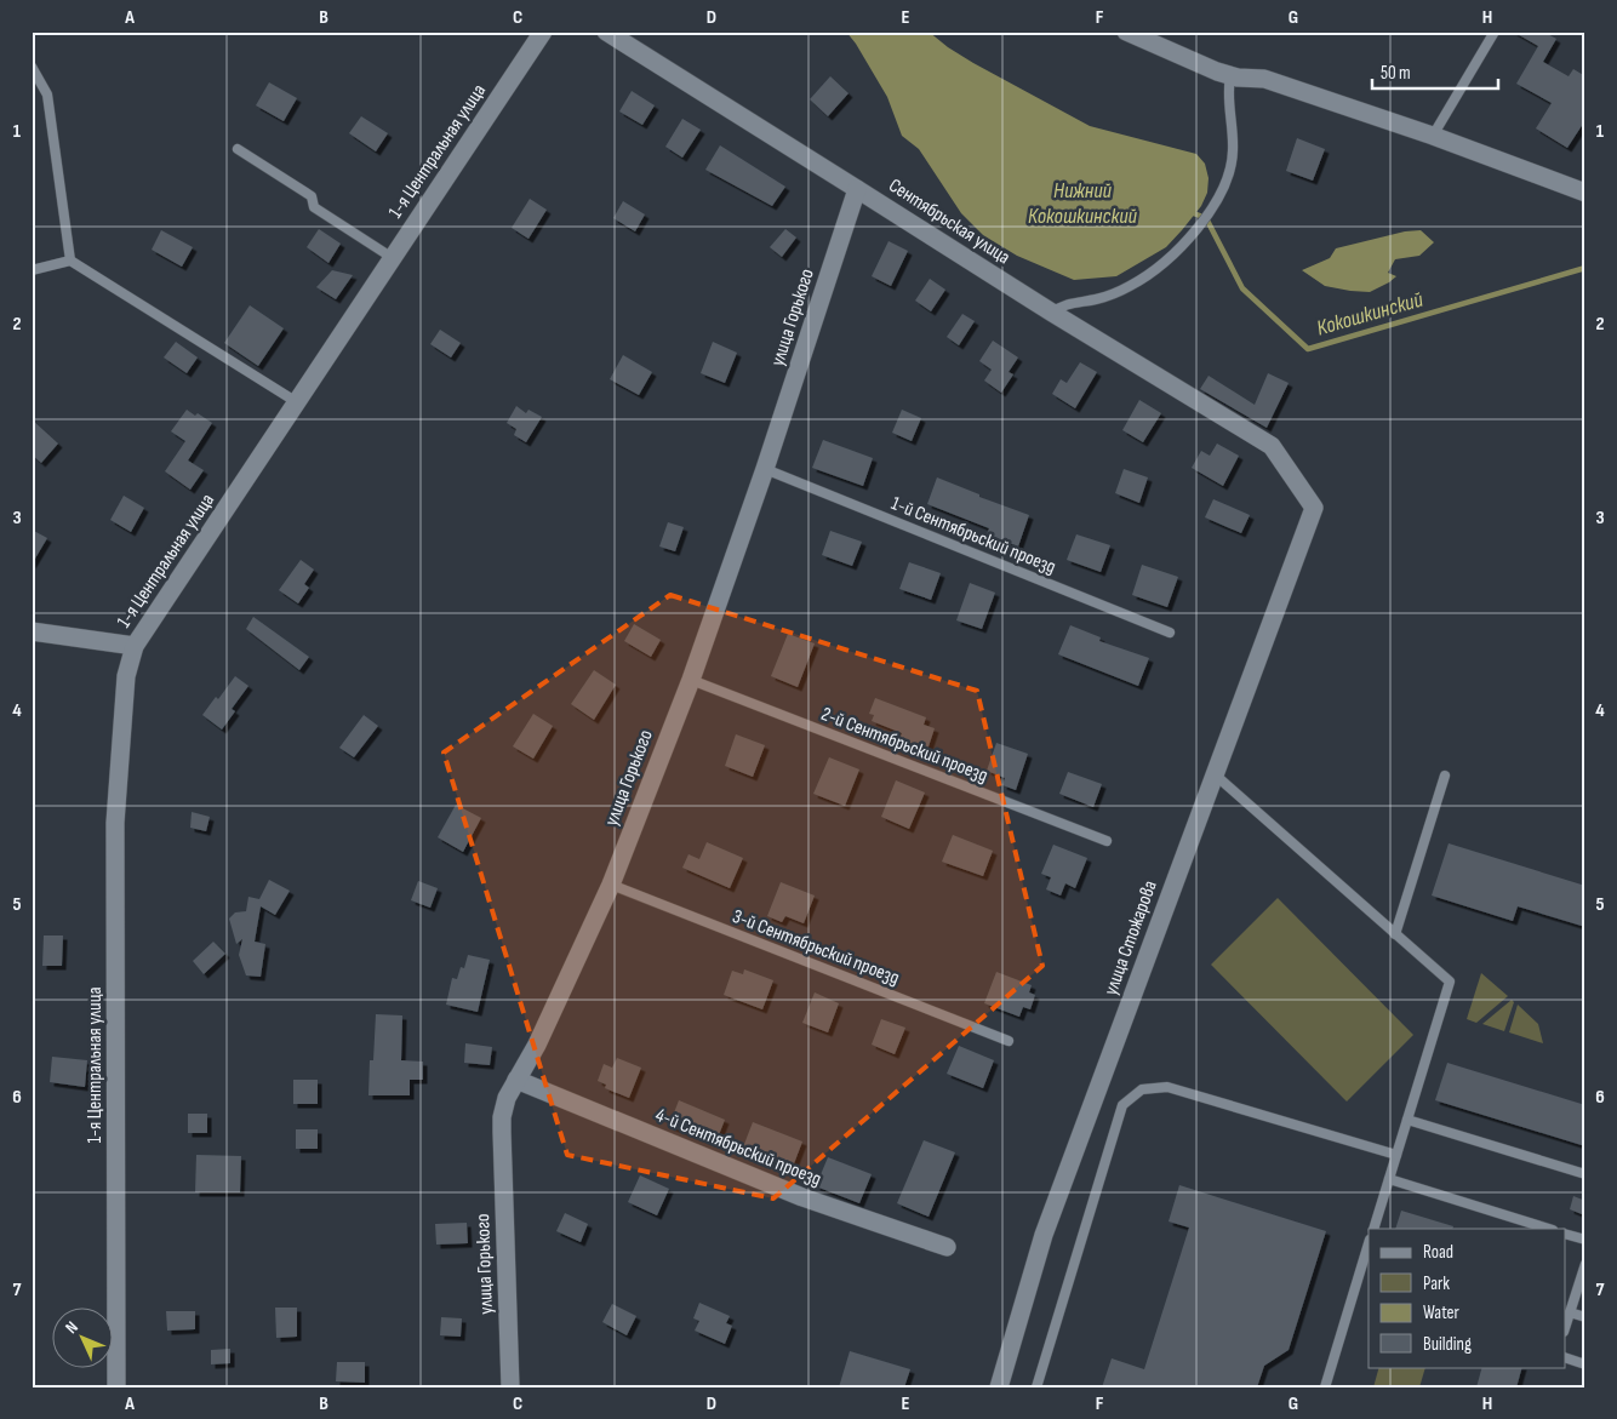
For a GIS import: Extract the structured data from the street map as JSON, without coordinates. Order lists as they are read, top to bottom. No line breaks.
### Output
{"streets":{"street":["1-я Центральная улица","Сентябрьская улица","улица Горького","улица Стожарова","4-й Сентябрьский проезд"],"lane":["1-й Сентябрьский проезд","2-й Сентябрьский проезд","3-й Сентябрьский проезд"]},"crossings":[["Сентябрьская улица","улица Горького"],["Сентябрьская улица","улица Стожарова"],["улица Горького","1-й Сентябрьский проезд"],["улица Горького","2-й Сентябрьский проезд"],["улица Горького","3-й Сентябрьский проезд"],["улица Горького","4-й Сентябрьский проезд"]],"water":["Нижний Кокошкинский","Кокошкинский"],"legend":["Road","Park","Water","Building"],"scale_bar":"50 m","north":"top left","grid":{"columns":["A","B","C","D","E","F","G","H"],"rows":["1","2","3","4","5","6","7"]}}
